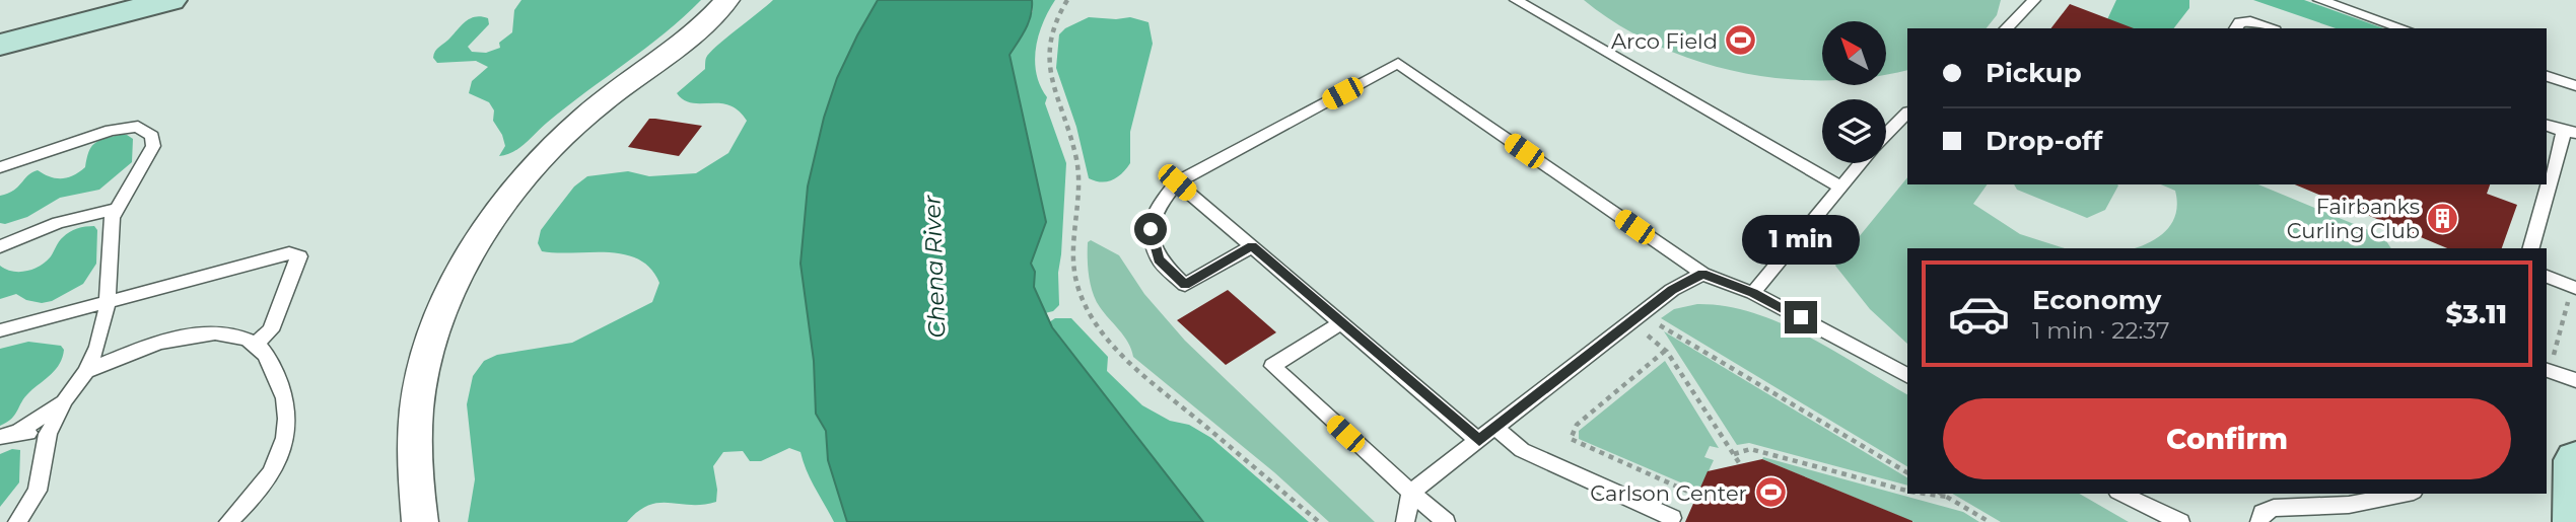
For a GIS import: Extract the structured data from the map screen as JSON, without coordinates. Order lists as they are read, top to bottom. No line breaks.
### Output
{"water":["Chena River"],"places":{"sports":["Arco Field","Carlson Center"],"building":["Fairbanks Curling Club"]},"north":"top left","page":{"banner":["Pickup","Drop-off"],"bubble":"1 min","list":[{"name":"Economy","note":"1 min · 22:37","value":"$3.11"}],"buttons":"Confirm"}}
